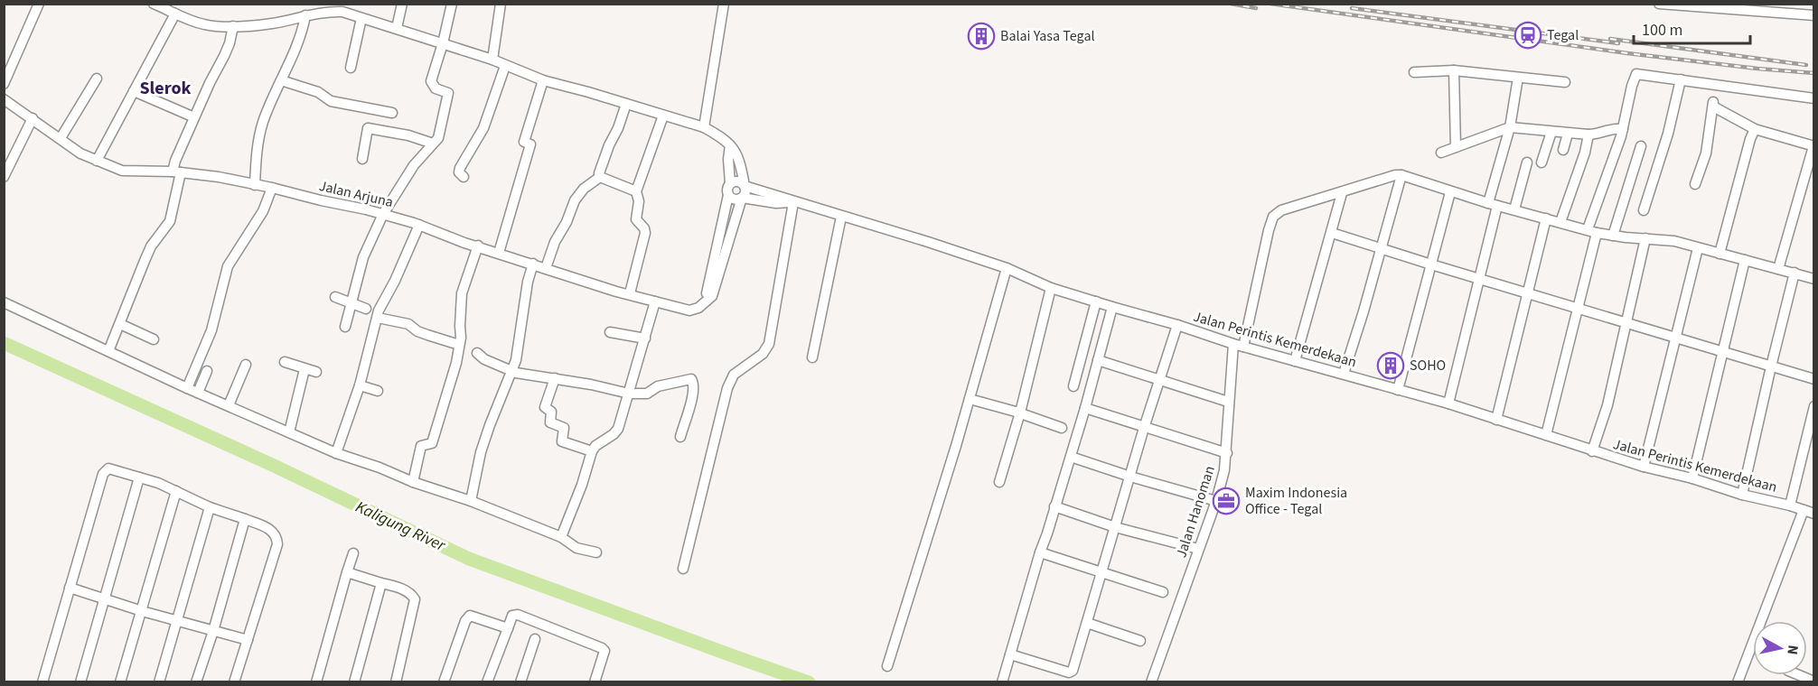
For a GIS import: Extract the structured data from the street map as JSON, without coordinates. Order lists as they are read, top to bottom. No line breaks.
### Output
{"streets":{"street":["Jalan Arjuna","Jalan Perintis Kemerdekaan","Jalan Hanoman"]},"crossings":[["Jalan Perintis Kemerdekaan","Jalan Hanoman"]],"districts":["Slerok"],"water":["Kaligung River"],"places":{"station":["Tegal"],"building":["Balai Yasa Tegal","SOHO"],"office":["Maxim Indonesia Office - Tegal"]},"scale_bar":"100 m","north":"right"}
